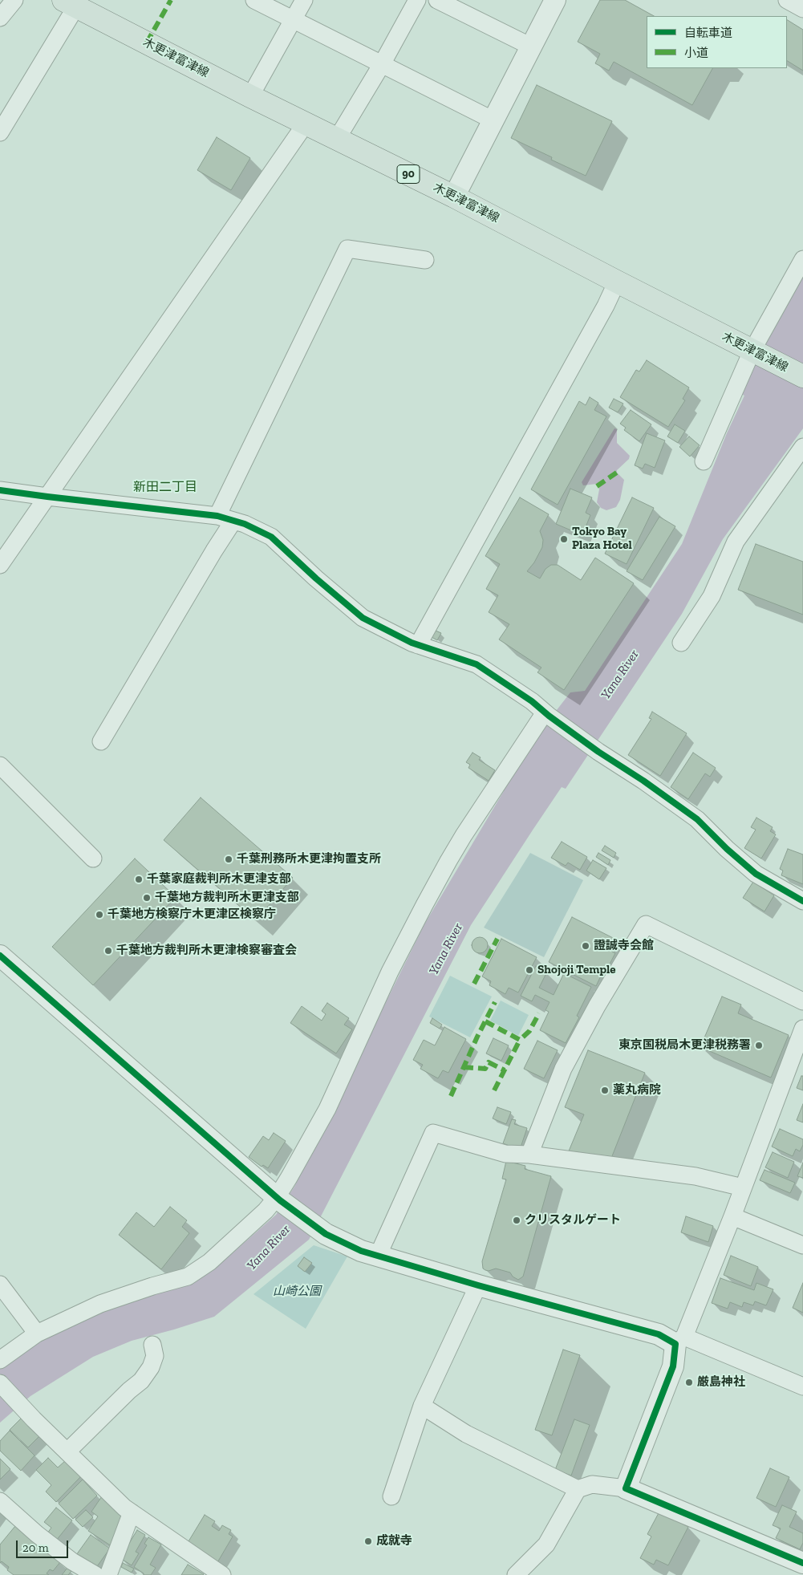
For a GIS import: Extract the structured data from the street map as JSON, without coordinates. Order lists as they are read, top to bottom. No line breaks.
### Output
{"streets":{"main road":["木更津富津線","90"]},"districts":["新田二丁目"],"water":["Yana River"],"parks":["山崎公園"],"places":["Tokyo Bay Plaza Hotel","千葉刑務所木更津拘置支所","千葉家庭裁判所木更津支部","千葉地方裁判所木更津支部","千葉地方検察庁木更津区検察庁","證誠寺会館","千葉地方裁判所木更津検察審査会","Shojoji Temple","東京国税局木更津税務署","薬丸病院","クリスタルゲート","厳島神社","成就寺"],"legend":["自転車道","小道"],"scale_bar":"20 m"}
